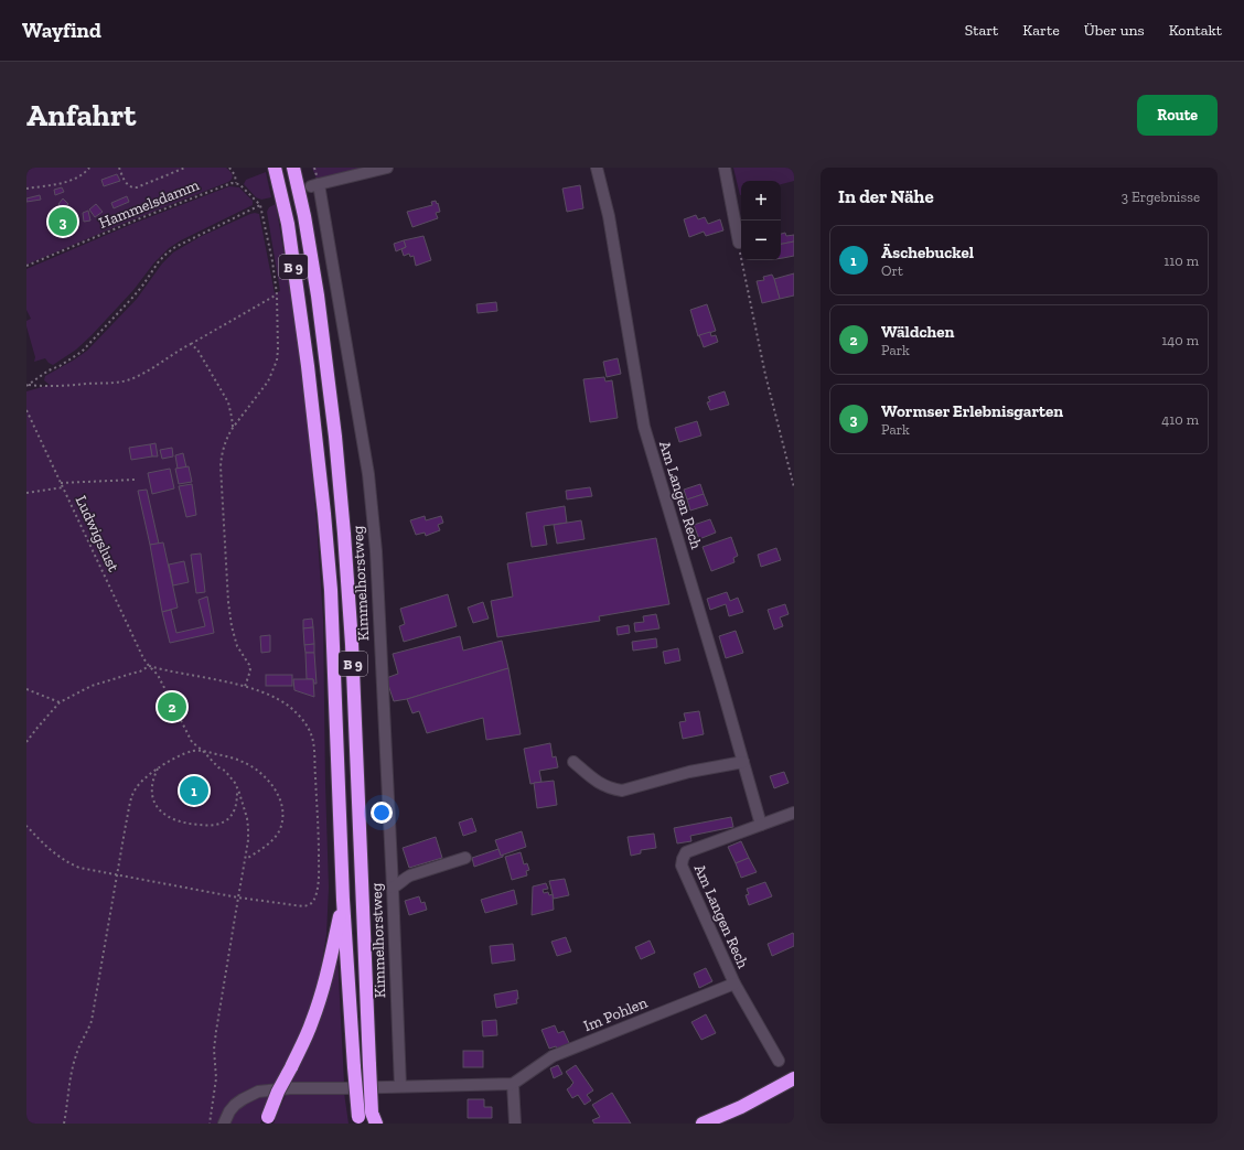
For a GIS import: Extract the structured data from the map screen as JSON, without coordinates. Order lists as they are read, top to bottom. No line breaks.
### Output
{"streets":{"highway":["B 9"],"street":["Am Langen Rech","Kimmelhorstweg","Im Pohlen"],"path":["Hammelsdamm","Ludwigslust"]},"crossings":[["Am Langen Rech","Im Pohlen"]],"page":{"header":"Wayfind","nav":["Start","Karte","Über uns","Kontakt"],"buttons":"Route","title":"Anfahrt","heading":["In der Nähe","3 Ergebnisse"],"map_buttons":["+","−"],"pins":["3","2","1"],"list":[{"mark":"1","name":"Äschebuckel","note":"Ort","value":"110 m"},{"mark":"2","name":"Wäldchen","note":"Park","value":"140 m"},{"mark":"3","name":"Wormser Erlebnisgarten","note":"Park","value":"410 m"}]}}
